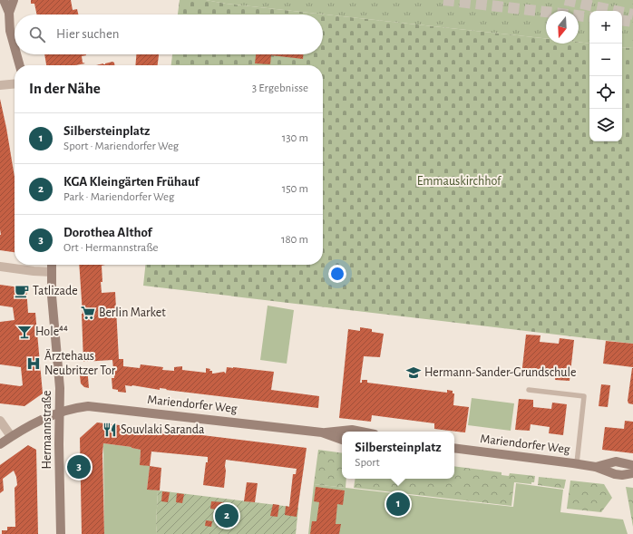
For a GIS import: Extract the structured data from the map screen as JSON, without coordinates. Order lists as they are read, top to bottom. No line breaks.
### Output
{"streets":{"street":["Mariendorfer Weg","Hermannstraße"]},"crossings":[["Mariendorfer Weg","Hermannstraße"]],"parks":["Emmauskirchhof"],"places":{"cafe":["Tatlizade"],"supermarket":["Berlin Market"],"bar":["Hole⁴⁴"],"hospital":["Ärztehaus Neubritzer Tor"],"school or university":["Hermann-Sander-Grundschule"],"restaurant":["Souvlaki Saranda"]},"north":"bottom","page":{"map_buttons":["+","−"],"search":"Hier suchen","heading":["In der Nähe","3 Ergebnisse"],"list":[{"mark":"1","name":"Silbersteinplatz","note":"Sport · Mariendorfer Weg","value":"130 m"},{"mark":"2","name":"KGA Kleingärten Frühauf","note":"Park · Mariendorfer Weg","value":"150 m"},{"mark":"3","name":"Dorothea Althof","note":"Ort · Hermannstraße","value":"180 m"}],"popup":["Silbersteinplatz","Sport"],"pins":["3","1","2"]}}
